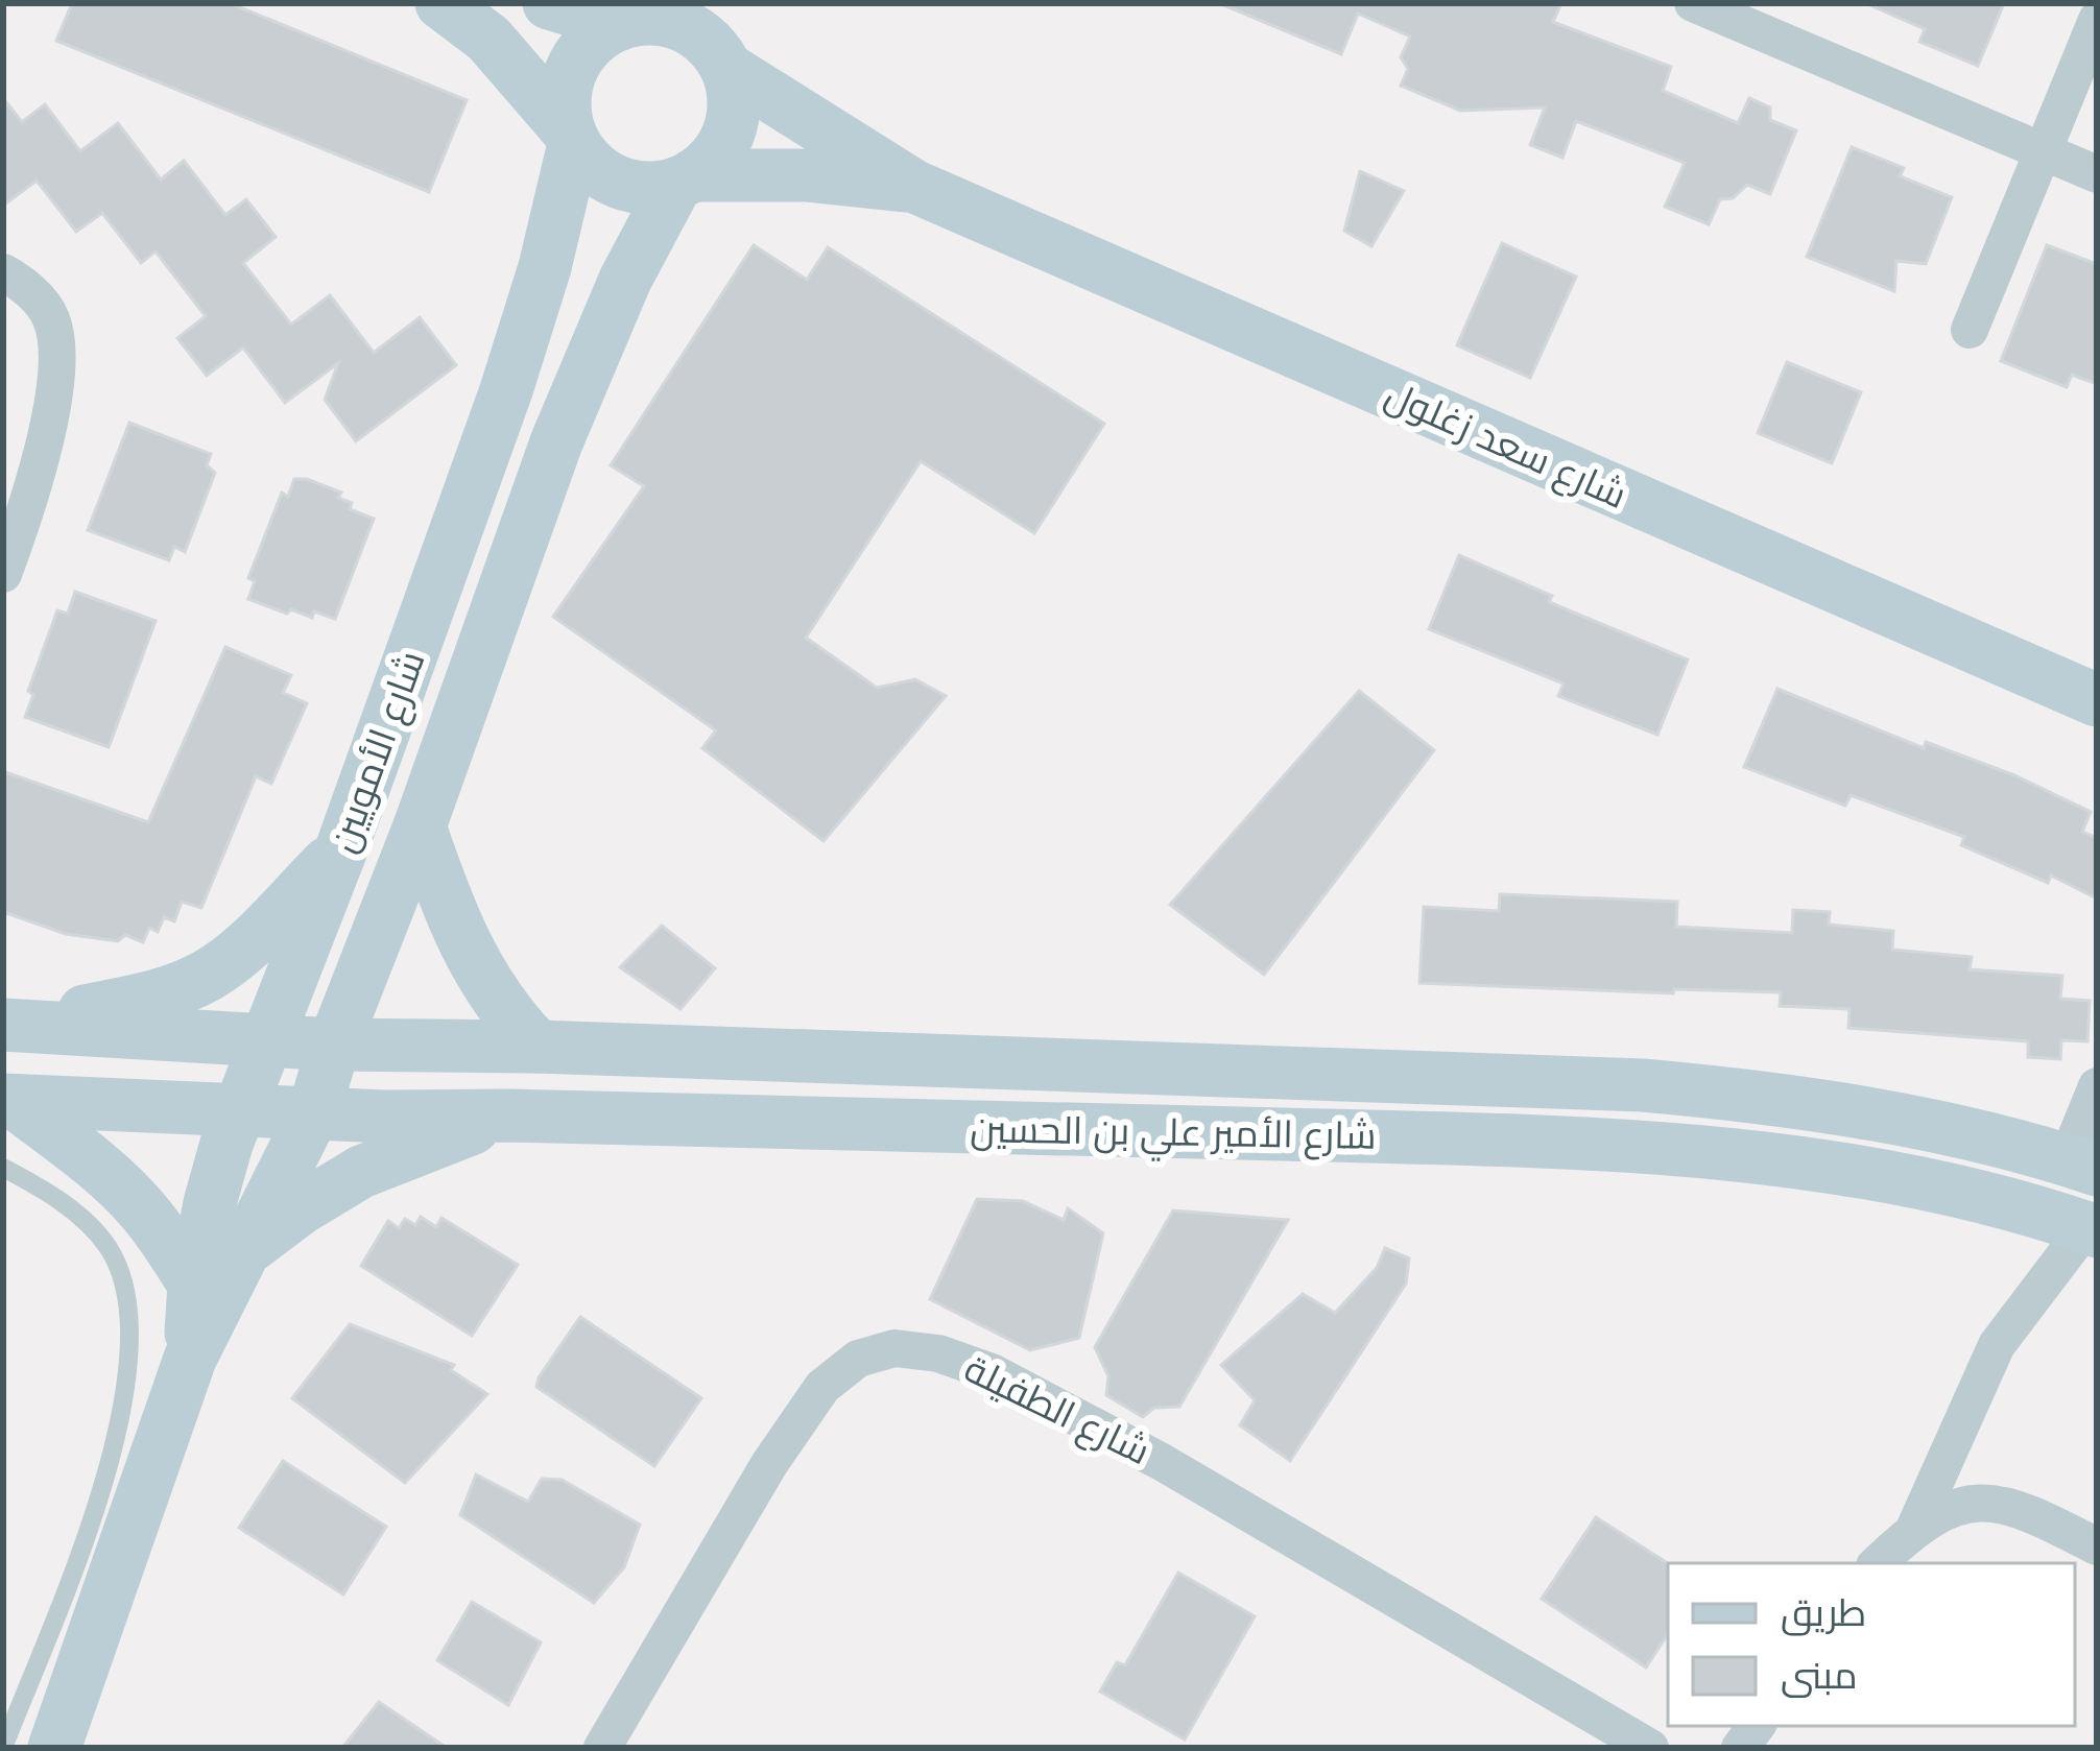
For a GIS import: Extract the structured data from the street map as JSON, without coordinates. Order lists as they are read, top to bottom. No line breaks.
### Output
{"streets":{"main road":["شارع سعد زغلول","شارع الأمويين","شارع الأمير علي بن الحسين"],"street":["شارع الطفيلة"]},"crossings":[["شارع سعد زغلول","شارع الأمويين"],["شارع الأمويين","شارع الأمير علي بن الحسين"]],"legend":["طريق","مبنى"]}
